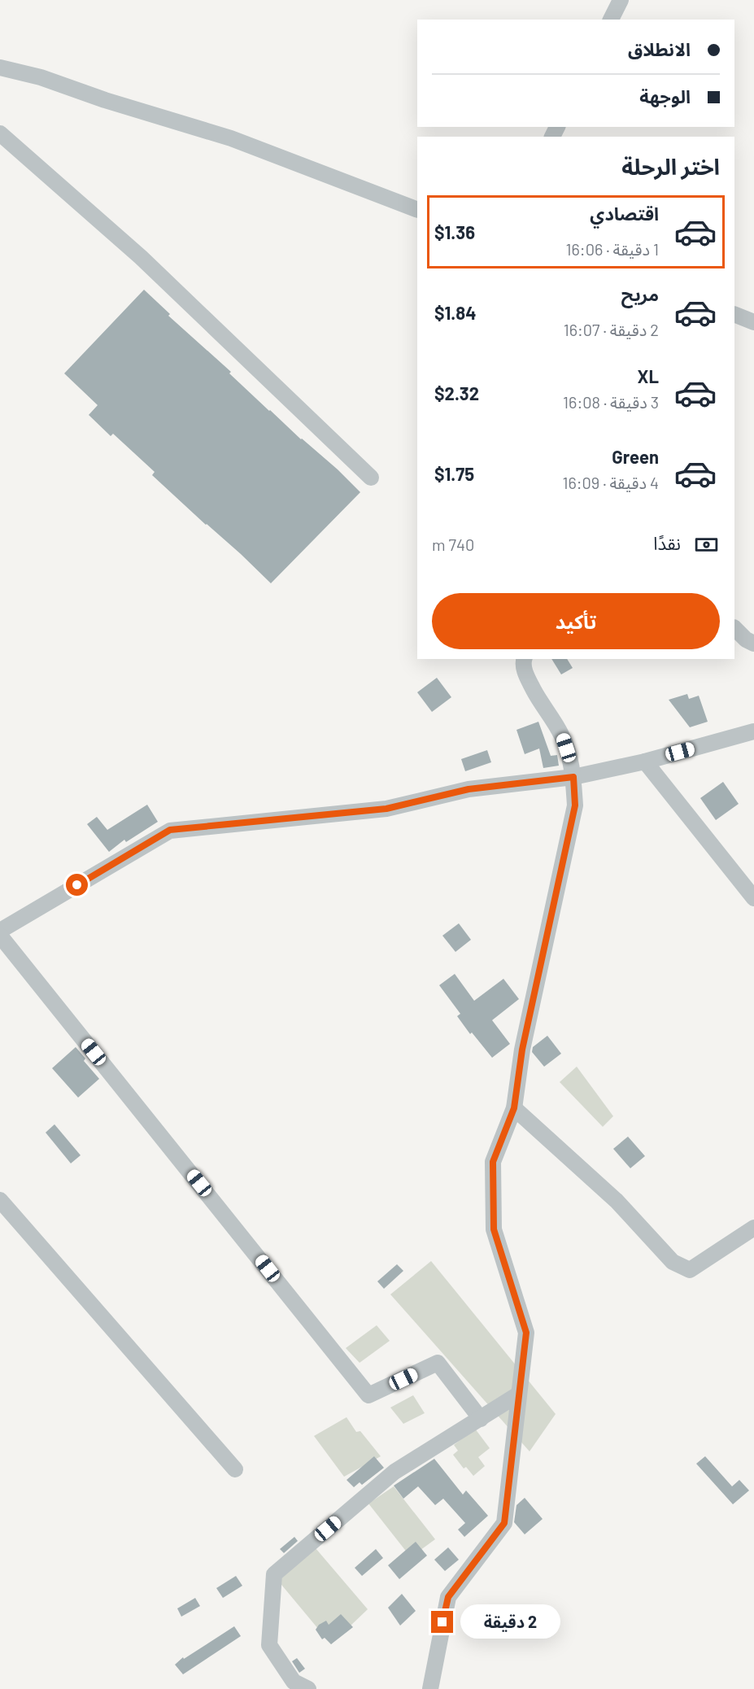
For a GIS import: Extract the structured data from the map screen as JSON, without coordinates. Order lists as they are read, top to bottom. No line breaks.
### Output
{"page":{"banner":["الانطلاق","الوجهة"],"heading":"اختر الرحلة","list":[{"name":"اقتصادي","note":"1 دقيقة · 16:06","value":"$1.36"},{"name":"مريح","note":"2 دقيقة · 16:07","value":"$1.84"},{"name":"XL","note":"3 دقيقة · 16:08","value":"$2.32"},{"name":"Green","note":"4 دقيقة · 16:09","value":"$1.75"}],"pay":["نقدًا","740 m"],"buttons":"تأكيد","bubble":"2 دقيقة"}}
